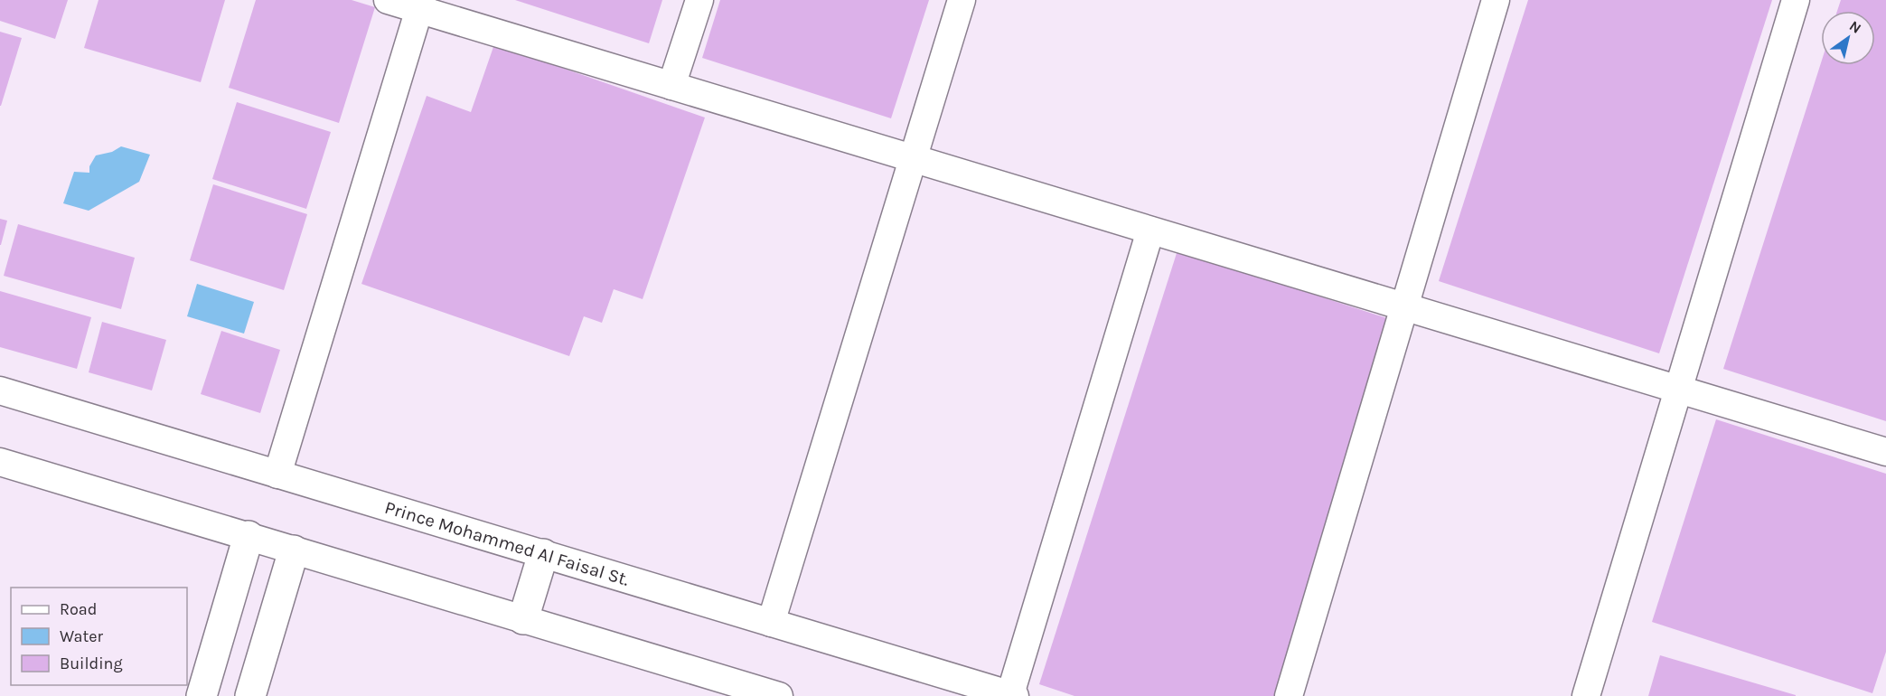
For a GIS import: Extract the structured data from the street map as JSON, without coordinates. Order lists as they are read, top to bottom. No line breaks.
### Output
{"streets":{"street":["Prince Mohammed Al Faisal St."]},"legend":["Road","Water","Building"],"north":"top right"}
